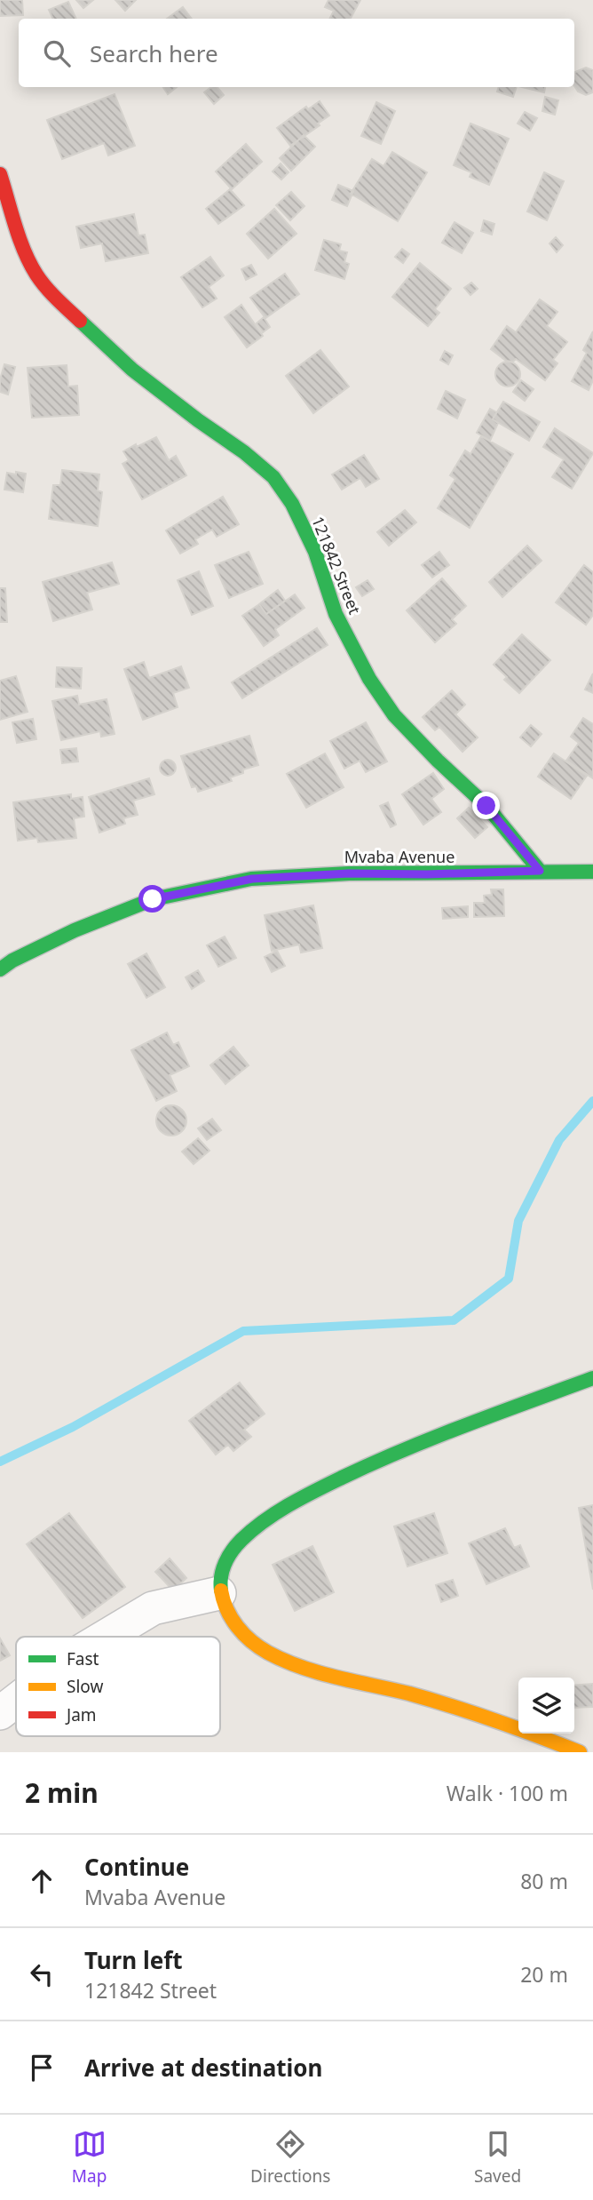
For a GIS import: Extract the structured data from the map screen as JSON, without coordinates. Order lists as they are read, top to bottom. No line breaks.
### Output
{"streets":{"street":["121842 Street","Mvaba Avenue"]},"crossings":[["121842 Street","Mvaba Avenue"]],"legend":["Fast","Slow","Jam"],"page":{"search":"Search here","heading":["2 min","Walk · 100 m"],"list":[["Continue","Mvaba Avenue","80 m"],["Turn left","121842 Street","20 m"],"Arrive at destination"],"nav":["Map","Directions","Saved"]}}
